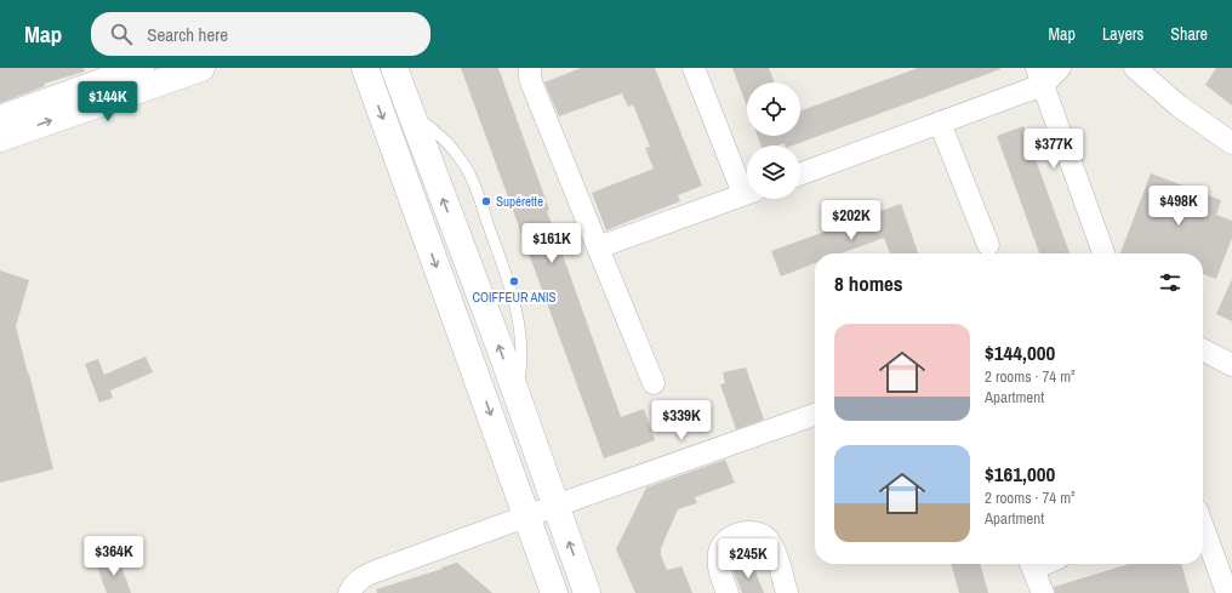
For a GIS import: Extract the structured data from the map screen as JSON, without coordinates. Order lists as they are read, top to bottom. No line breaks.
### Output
{"places":["Supérette","COIFFEUR ANIS"],"page":{"header":"Map","search":"Search here","nav":["Map","Layers","Share"],"price":["$144K","$377K","$498K","$202K","$161K","$339K","$364K","$245K"],"heading":"8 homes","list":[{"name":"$144,000","note":"2 rooms · 74 m² · Apartment"},{"name":"$161,000","note":"2 rooms · 74 m² · Apartment"}]}}
